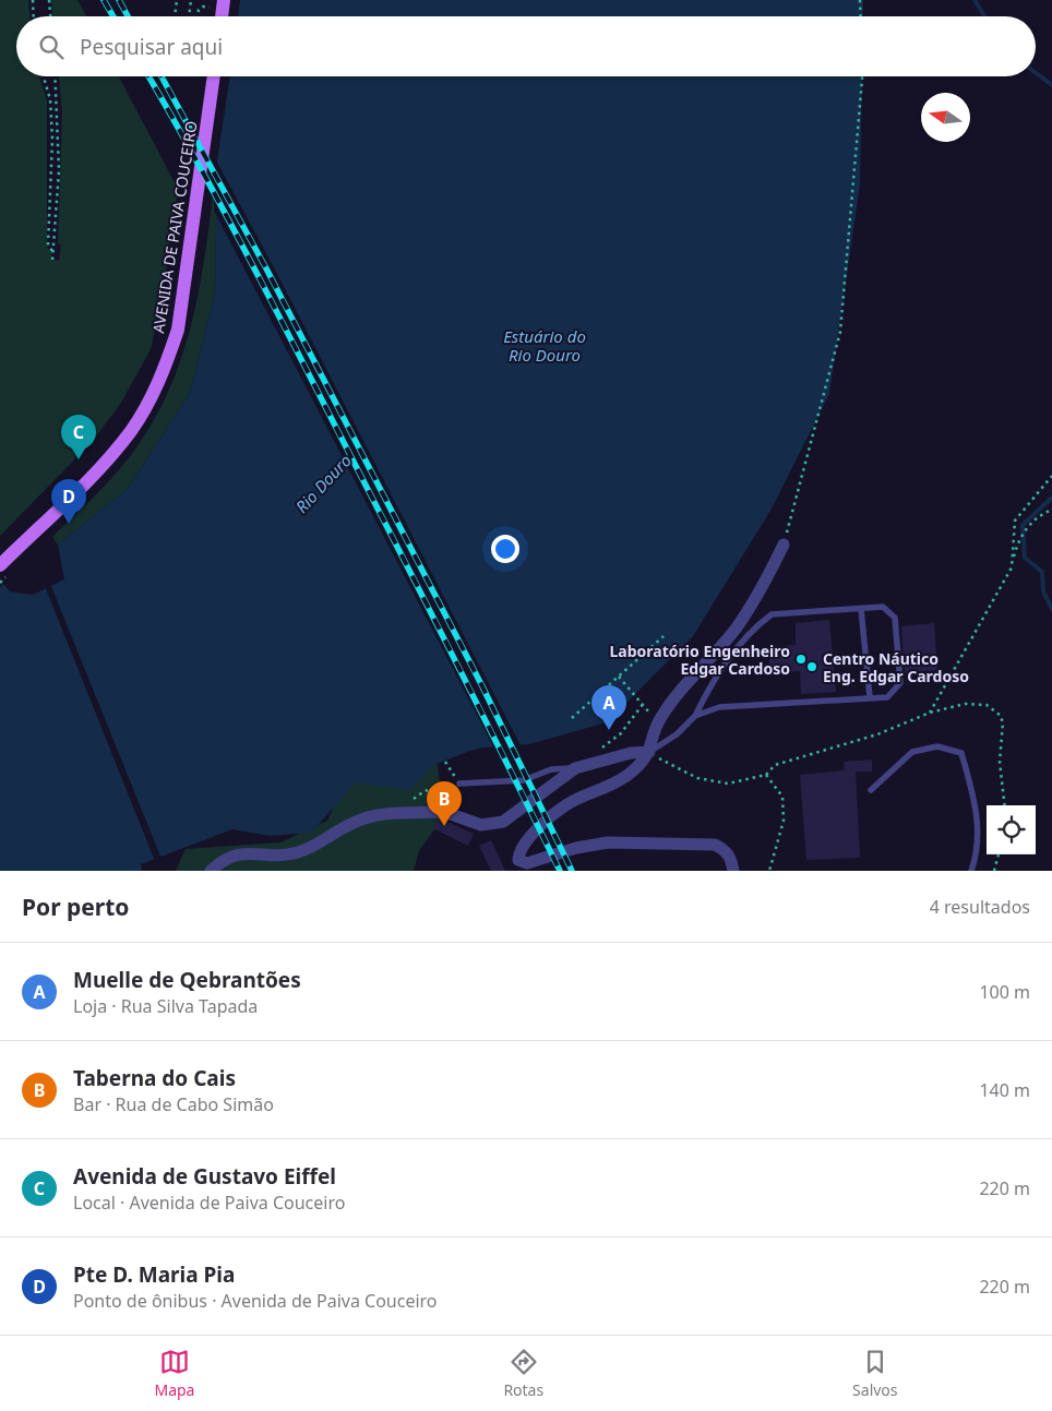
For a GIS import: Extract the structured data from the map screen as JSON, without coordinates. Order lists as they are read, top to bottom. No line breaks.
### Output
{"streets":{"main road":["AVENIDA DE PAIVA COUCEIRO"]},"water":["Estuário do Rio Douro","Rio Douro"],"places":["Laboratório Engenheiro Edgar Cardoso","Centro Náutico Eng. Edgar Cardoso"],"north":"left","page":{"search":"Pesquisar aqui","pins":["C","D","A","B"],"heading":["Por perto","4 resultados"],"list":[{"mark":"A","name":"Muelle de Qebrantões","note":"Loja · Rua Silva Tapada","value":"100 m"},{"mark":"B","name":"Taberna do Cais","note":"Bar · Rua de Cabo Simão","value":"140 m"},{"mark":"C","name":"Avenida de Gustavo Eiffel","note":"Local · Avenida de Paiva Couceiro","value":"220 m"},{"mark":"D","name":"Pte D. Maria Pia","note":"Ponto de ônibus · Avenida de Paiva Couceiro","value":"220 m"}],"nav":["Mapa","Rotas","Salvos"]}}
